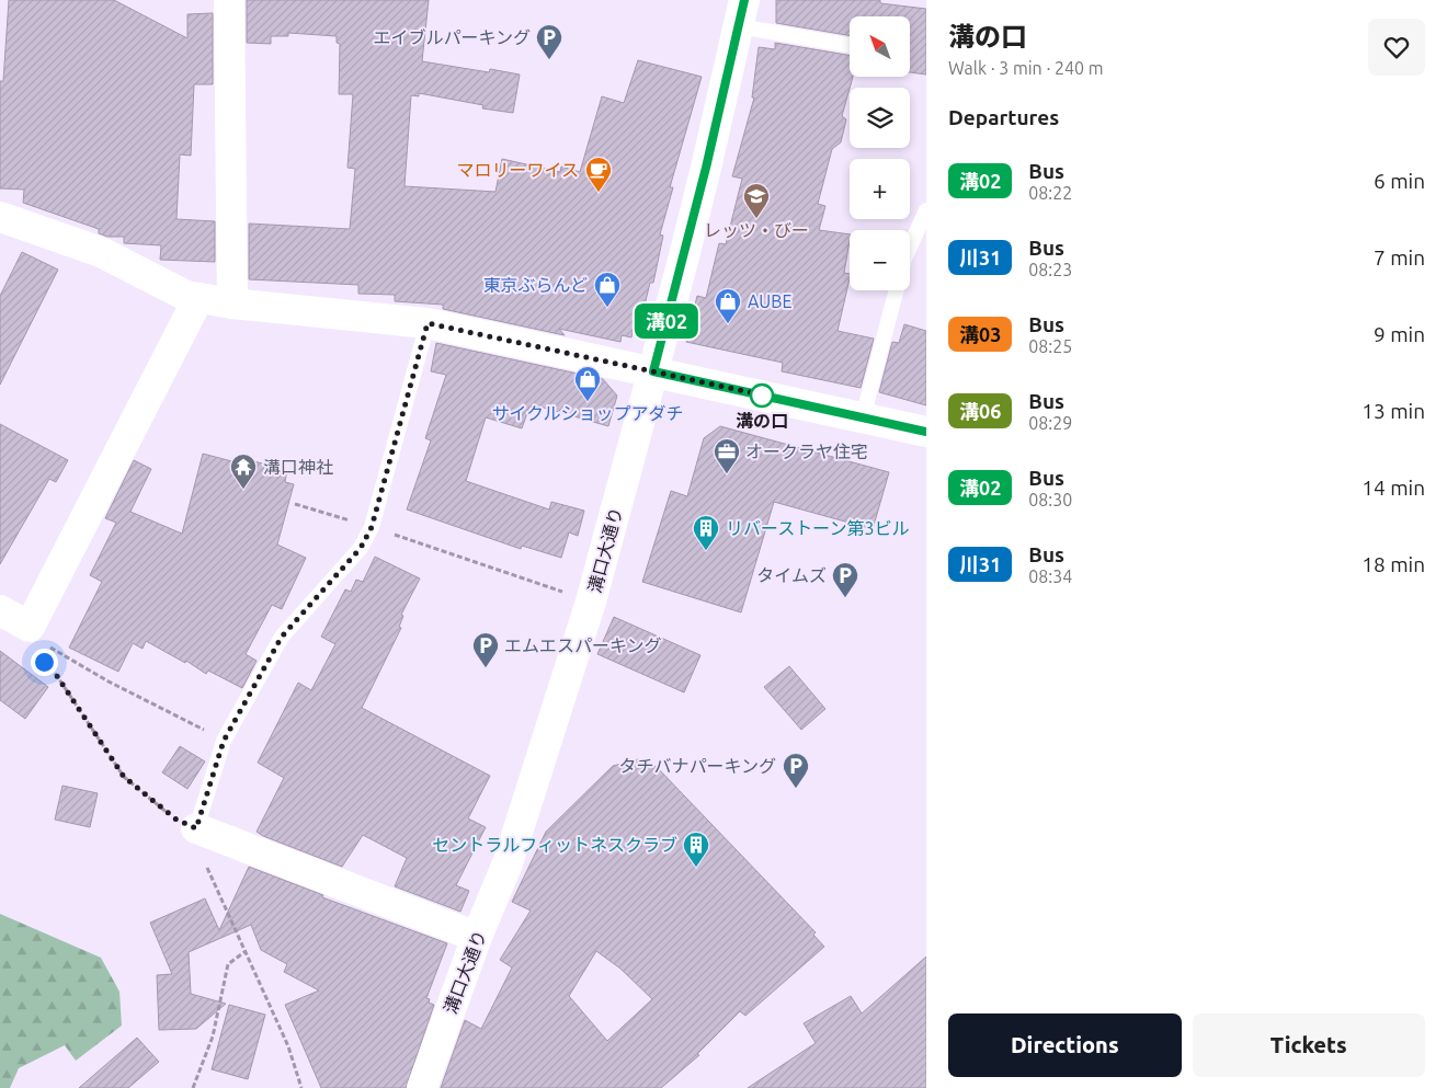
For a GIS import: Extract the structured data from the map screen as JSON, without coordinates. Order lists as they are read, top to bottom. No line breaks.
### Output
{"streets":{"street":["溝口大通り"]},"places":{"parking":["エイブルパーキング","タイムズ","エムエスパーキング","タチバナパーキング"],"cafe":["マロリーワイス"],"school or university":["レッツ・びー"],"shop":["東京ぶらんど","AUBE","サイクルショップアダチ"],"other":["溝の口"],"office":["オークラヤ住宅"],"temple":["溝口神社"],"building":["リバーストーン第3ビル","セントラルフィットネスクラブ"]},"lines":["bus line 溝02"],"north":"top left","page":{"on_map":"溝02","heading":[["溝の口","Walk · 3 min · 240 m"],"Departures"],"map_buttons":["+","−"],"list":[{"mark":"溝02","name":"Bus","note":"08:22","value":"6 min"},{"mark":"川31","name":"Bus","note":"08:23","value":"7 min"},{"mark":"溝03","name":"Bus","note":"08:25","value":"9 min"},{"mark":"溝06","name":"Bus","note":"08:29","value":"13 min"},{"mark":"溝02","name":"Bus","note":"08:30","value":"14 min"},{"mark":"川31","name":"Bus","note":"08:34","value":"18 min"}],"buttons":["Directions","Tickets"]}}
